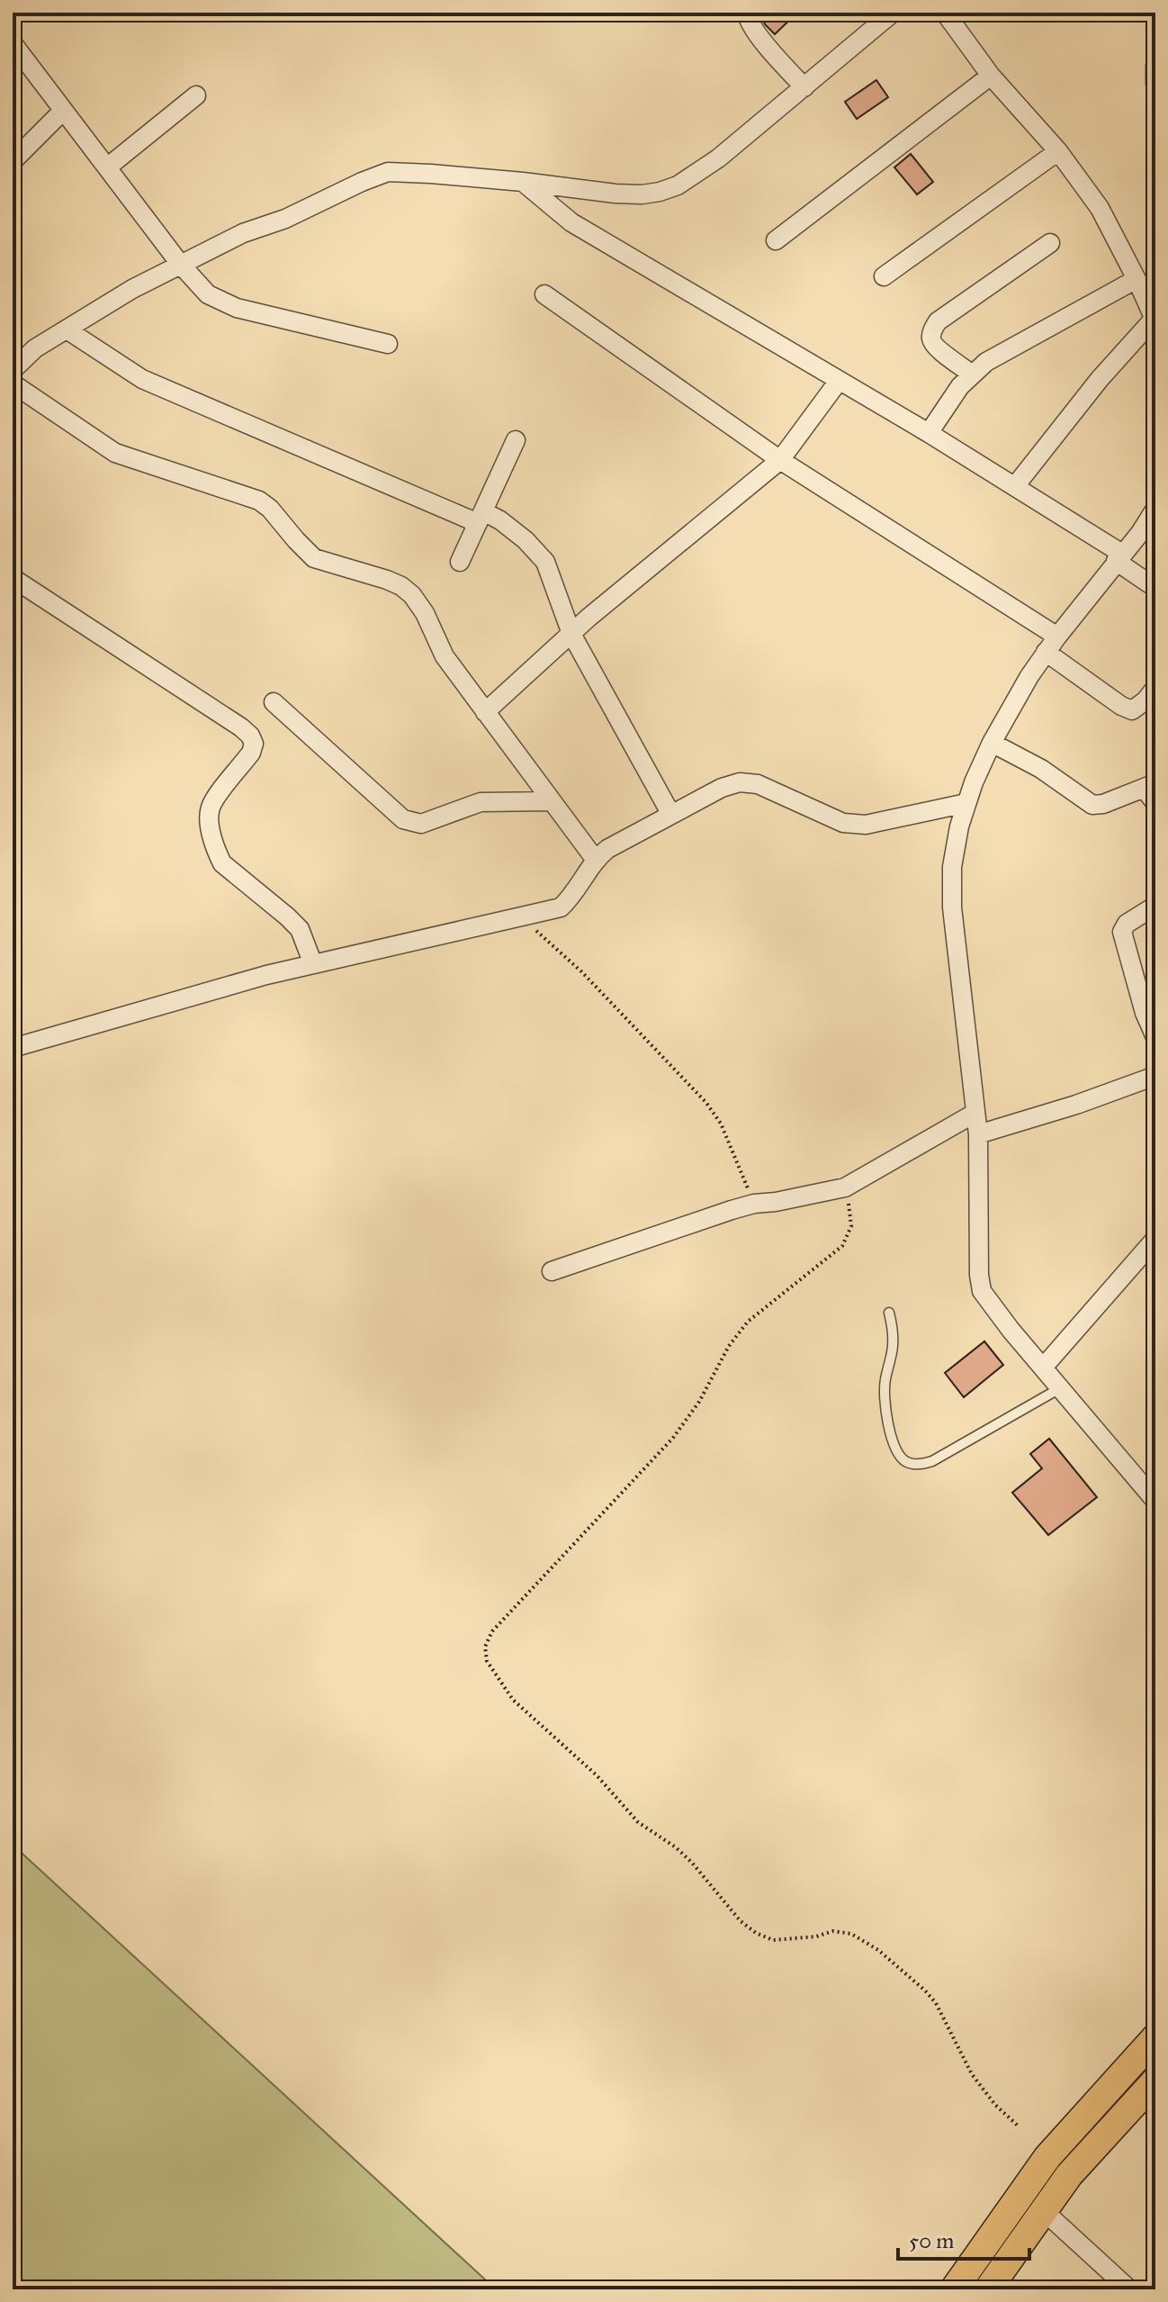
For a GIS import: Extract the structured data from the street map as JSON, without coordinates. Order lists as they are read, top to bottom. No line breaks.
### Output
{"scale_bar":"50 m"}
